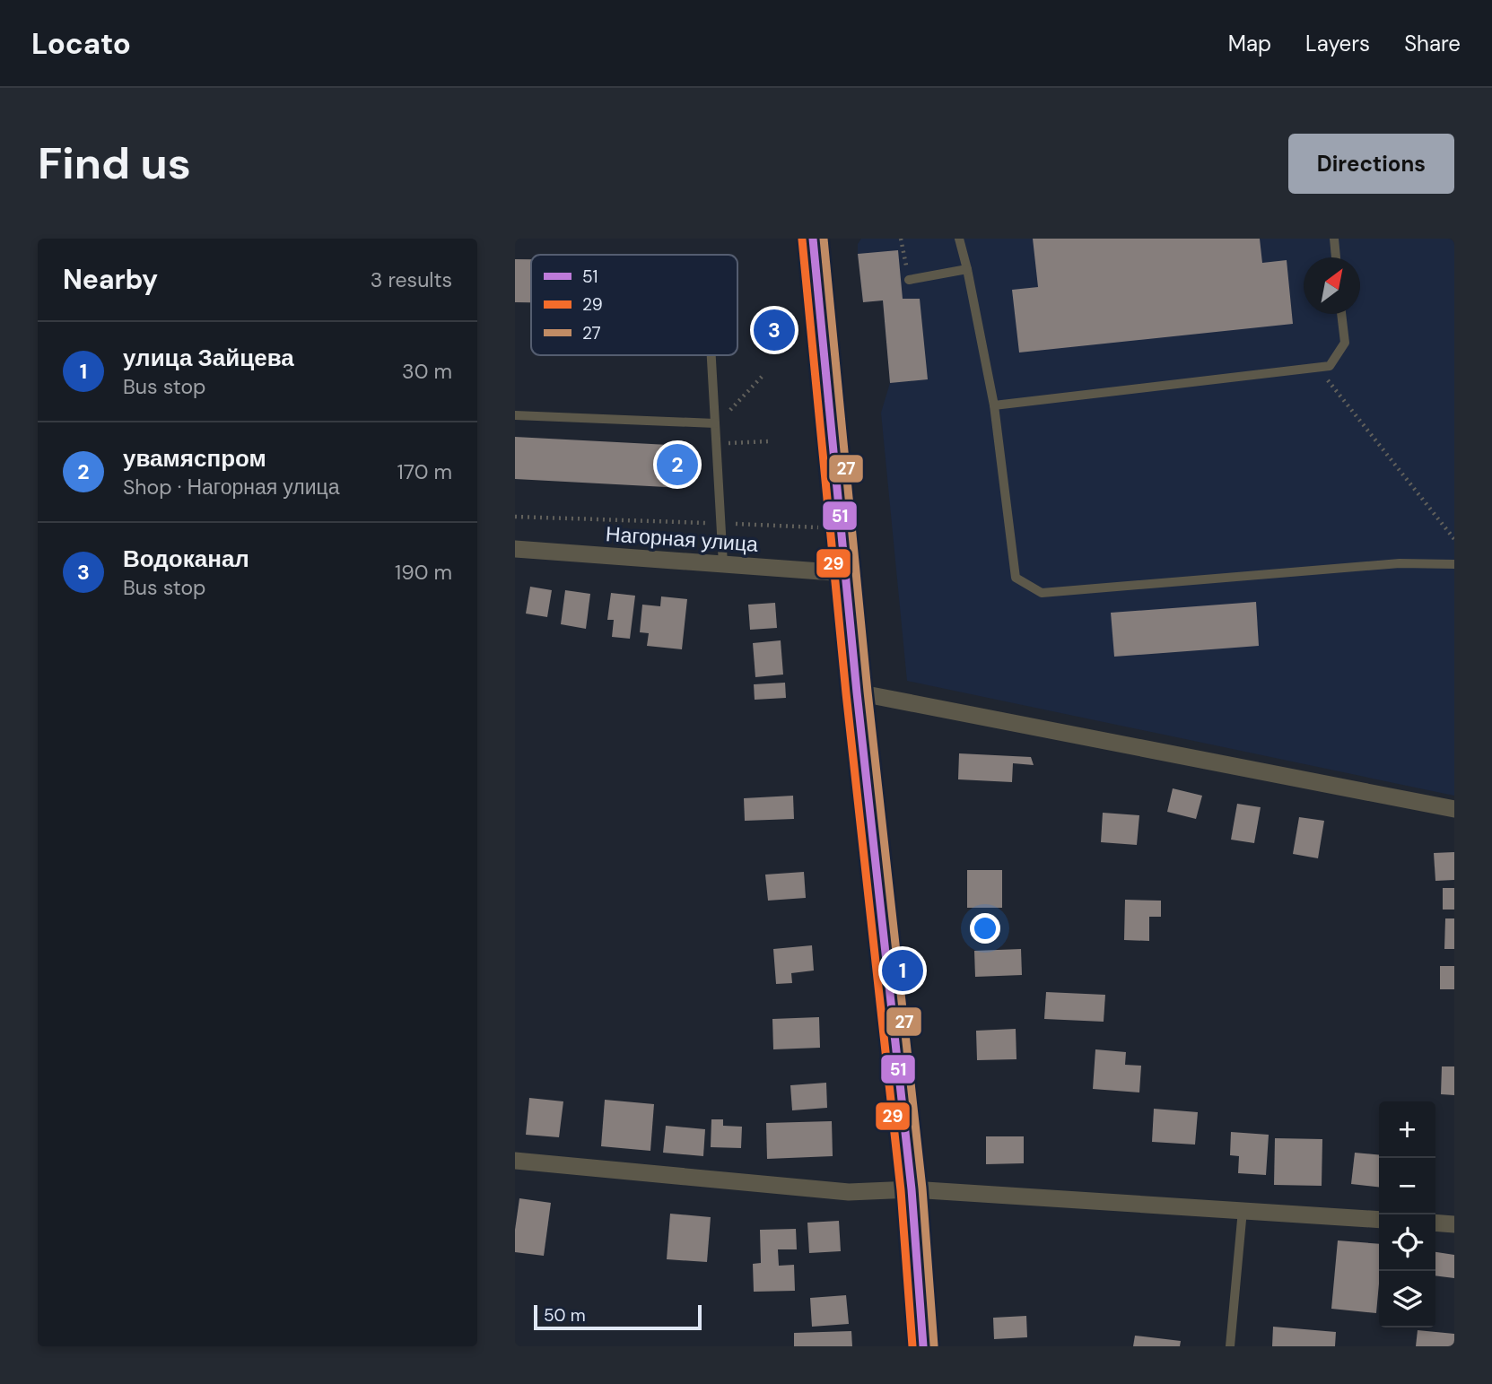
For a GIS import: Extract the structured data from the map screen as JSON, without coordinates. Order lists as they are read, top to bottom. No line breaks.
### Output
{"streets":{"street":["Нагорная улица"]},"lines":["transit line 51","transit line 27","transit line 29"],"legend":["51","29","27"],"scale_bar":"50 m","north":"top right","page":{"header":"Locato","nav":["Map","Layers","Share"],"buttons":"Directions","title":"Find us","heading":["Nearby","3 results"],"pins":["3","2","1"],"list":[{"mark":"1","name":"улица Зайцева","note":"Bus stop","value":"30 m"},{"mark":"2","name":"увамяспром","note":"Shop · Нагорная улица","value":"170 m"},{"mark":"3","name":"Водоканал","note":"Bus stop","value":"190 m"}],"map_buttons":["+","−"],"scale":"50 m"}}
